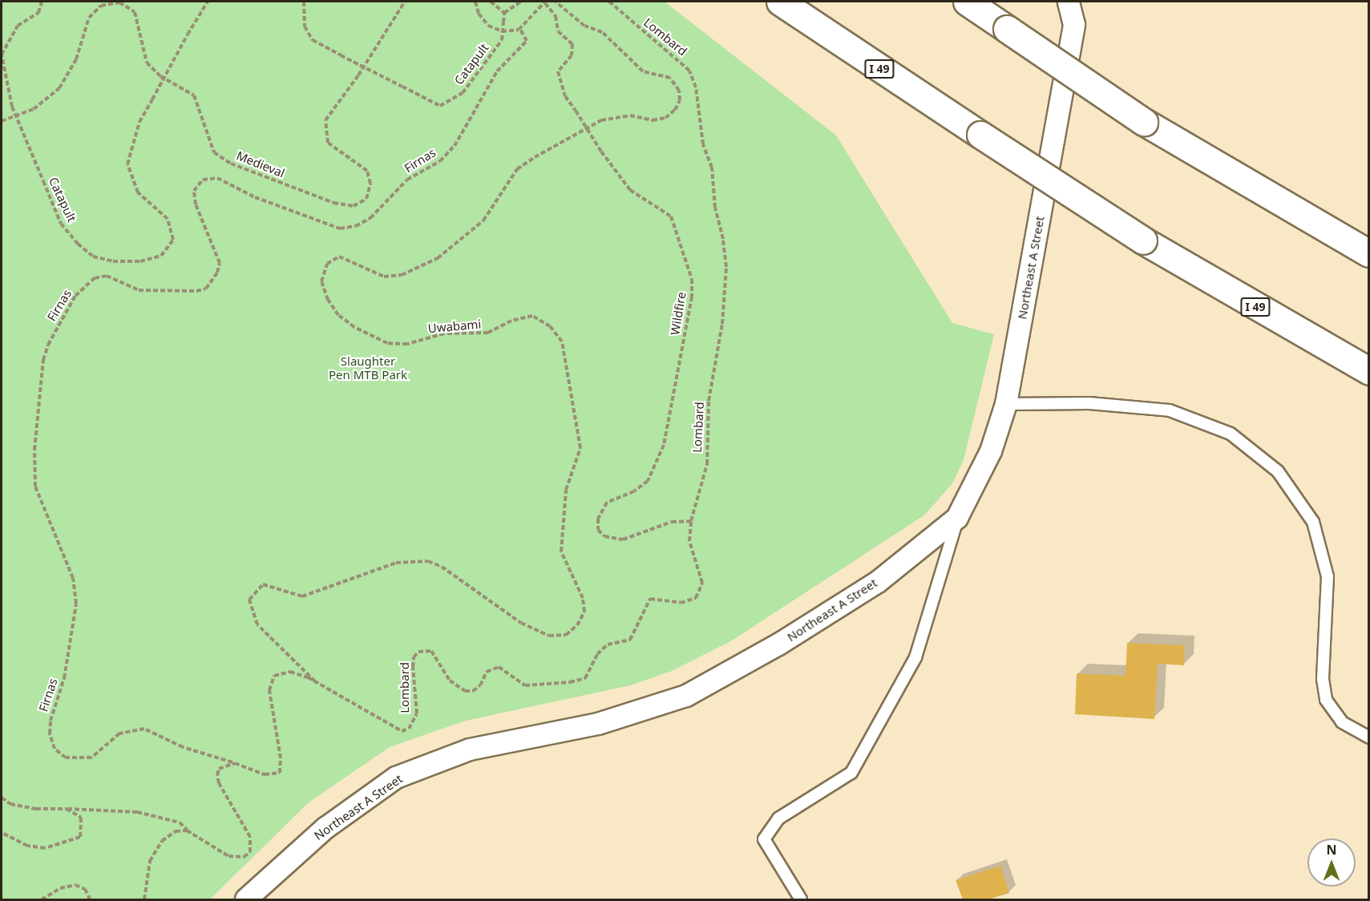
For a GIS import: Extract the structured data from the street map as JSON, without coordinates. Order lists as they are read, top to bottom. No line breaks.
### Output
{"streets":{"highway":["I 49"],"street":["Northeast A Street"],"path":["Lombard","Catapult","Firnas","Medieval","Wildfire","Uwabami"]},"crossings":[["Lombard","Firnas"],["Lombard","Wildfire"],["Lombard","Uwabami"],["Wildfire","Uwabami"]],"parks":["Slaughter Pen MTB Park"],"north":"top"}
